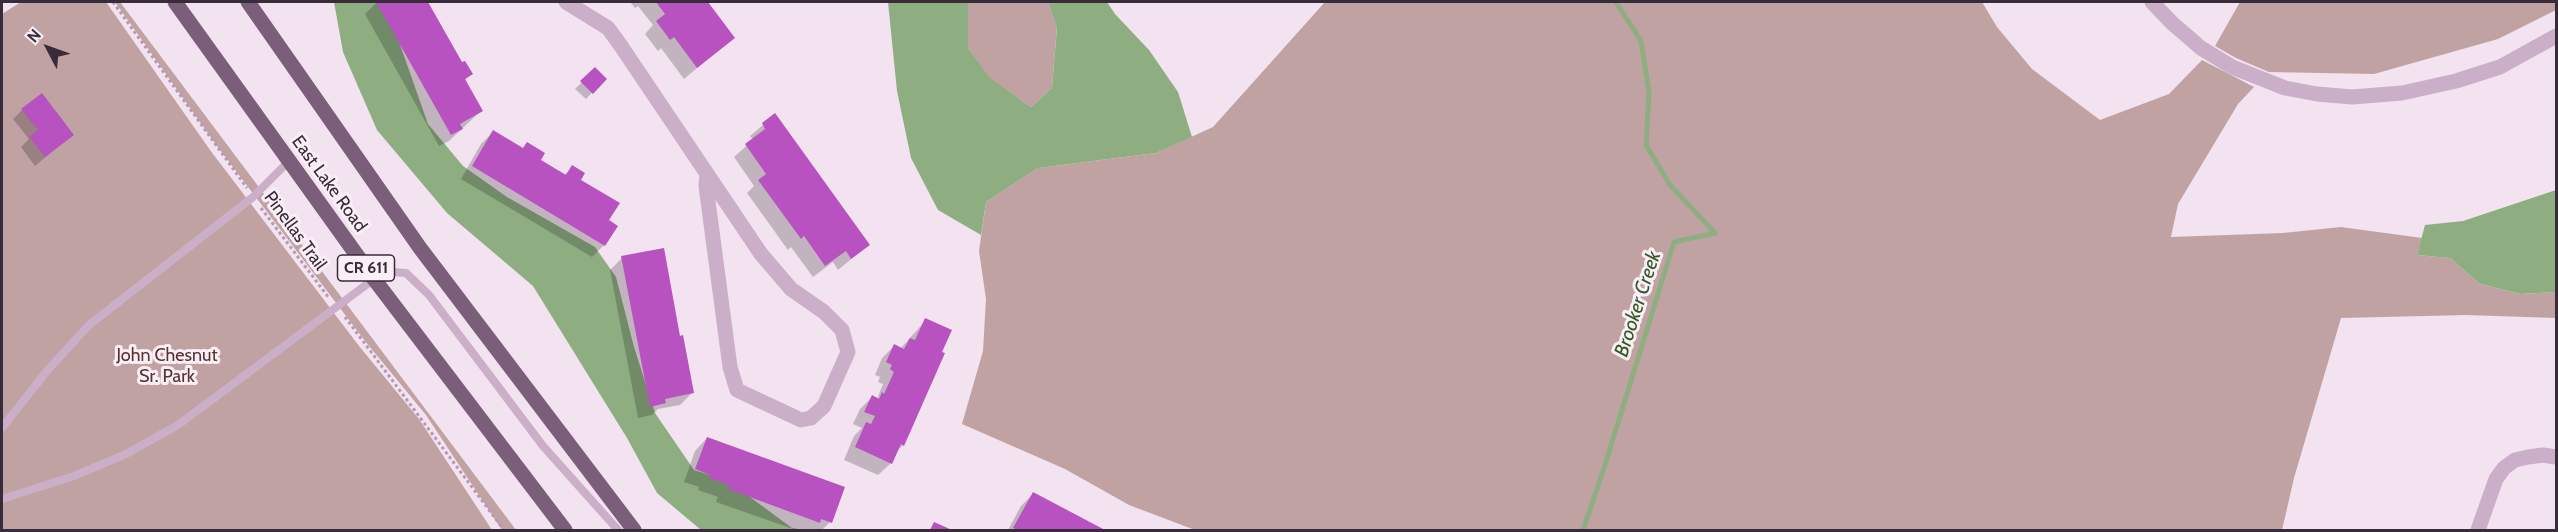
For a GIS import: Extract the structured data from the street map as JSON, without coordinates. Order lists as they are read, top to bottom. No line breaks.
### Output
{"streets":{"main road":["East Lake Road","CR 611"],"path":["Pinellas Trail"]},"water":["Brooker Creek"],"parks":["John Chesnut Sr. Park"],"north":"top left"}
